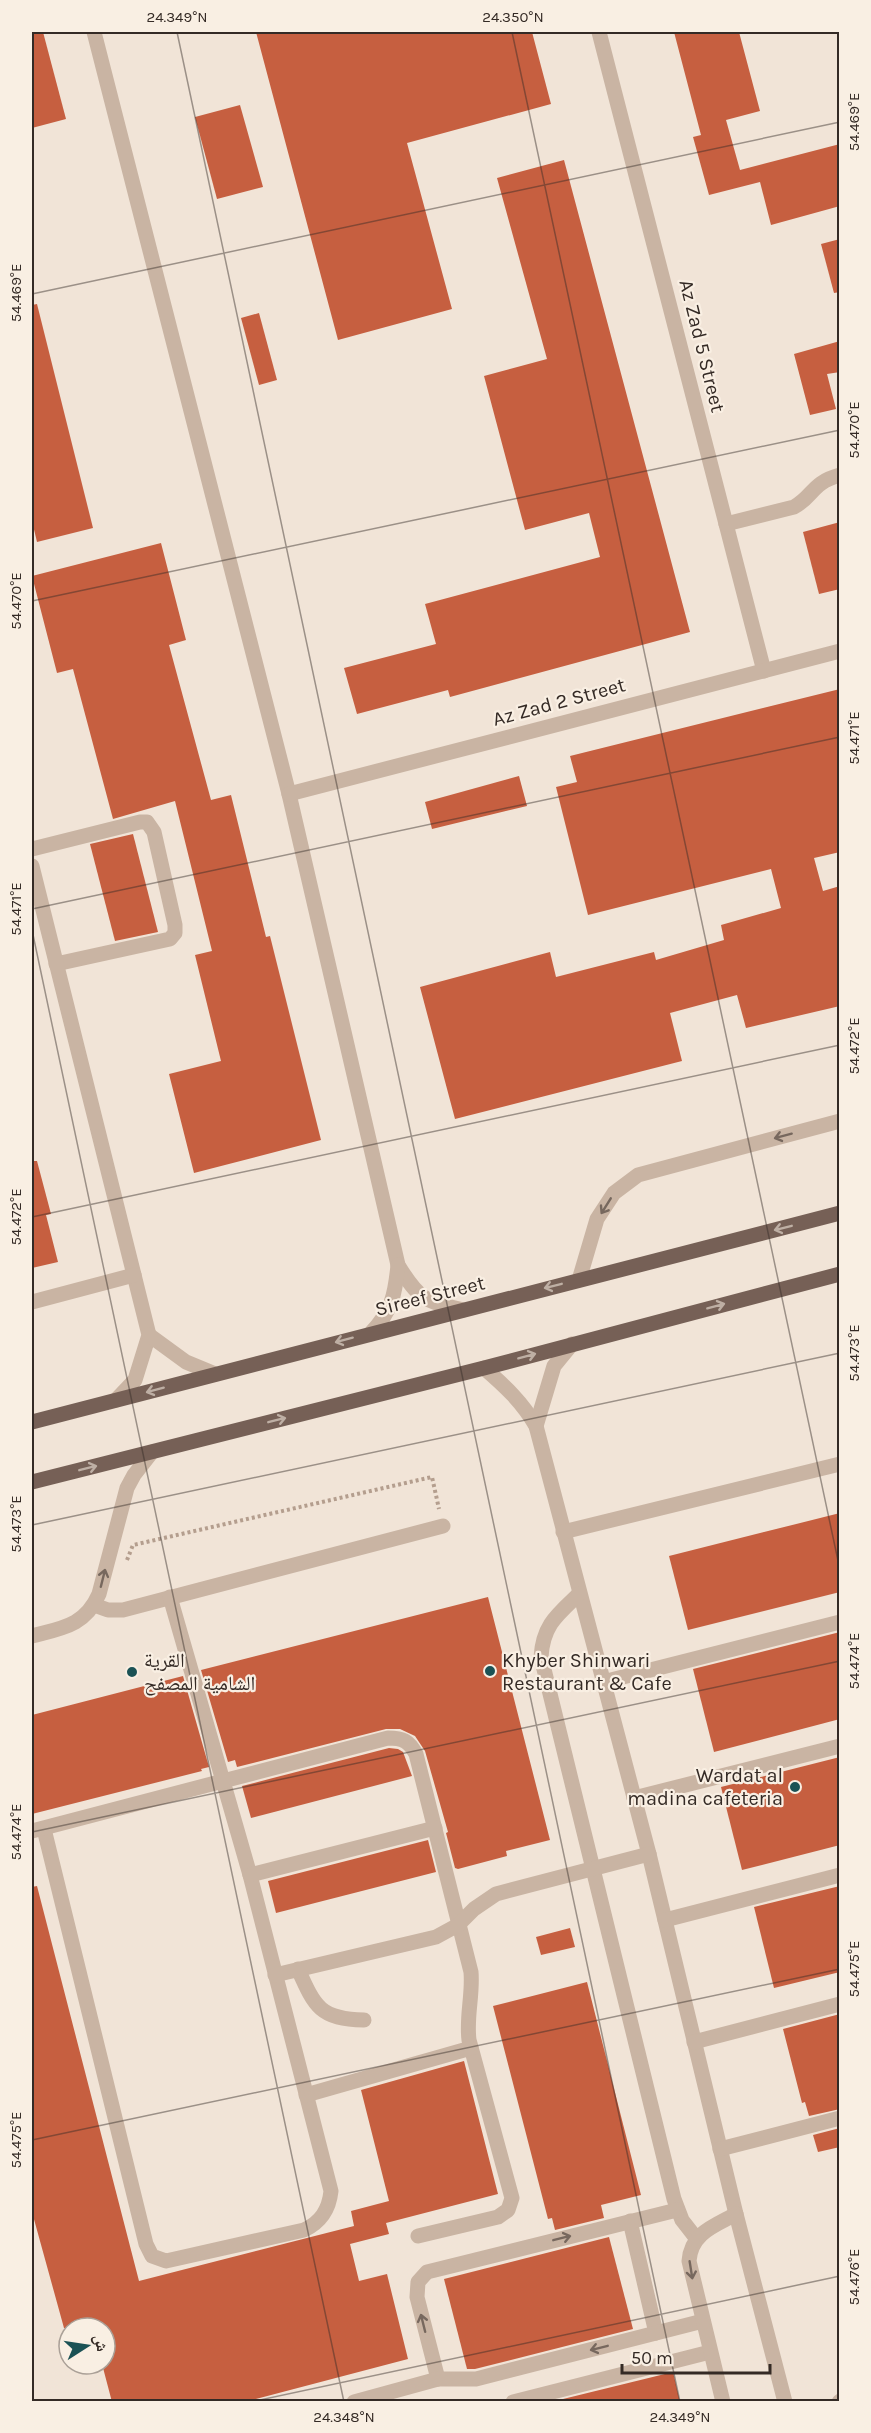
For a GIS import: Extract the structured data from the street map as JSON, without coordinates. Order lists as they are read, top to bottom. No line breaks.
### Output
{"streets":{"main road":["Sireef Street"],"street":["Az Zad 5 Street","Az Zad 2 Street"]},"crossings":[["Az Zad 5 Street","Az Zad 2 Street"]],"places":["Khyber Shinwari Restaurant & Cafe","القرية الشامية المصفح","Wardat al madina cafeteria"],"scale_bar":"50 m","north":"right","coordinates":["24.349°N","24.350°N","54.469°E","54.470°E","54.471°E","54.472°E","54.473°E","54.474°E","54.475°E","54.476°E","24.348°N"]}
